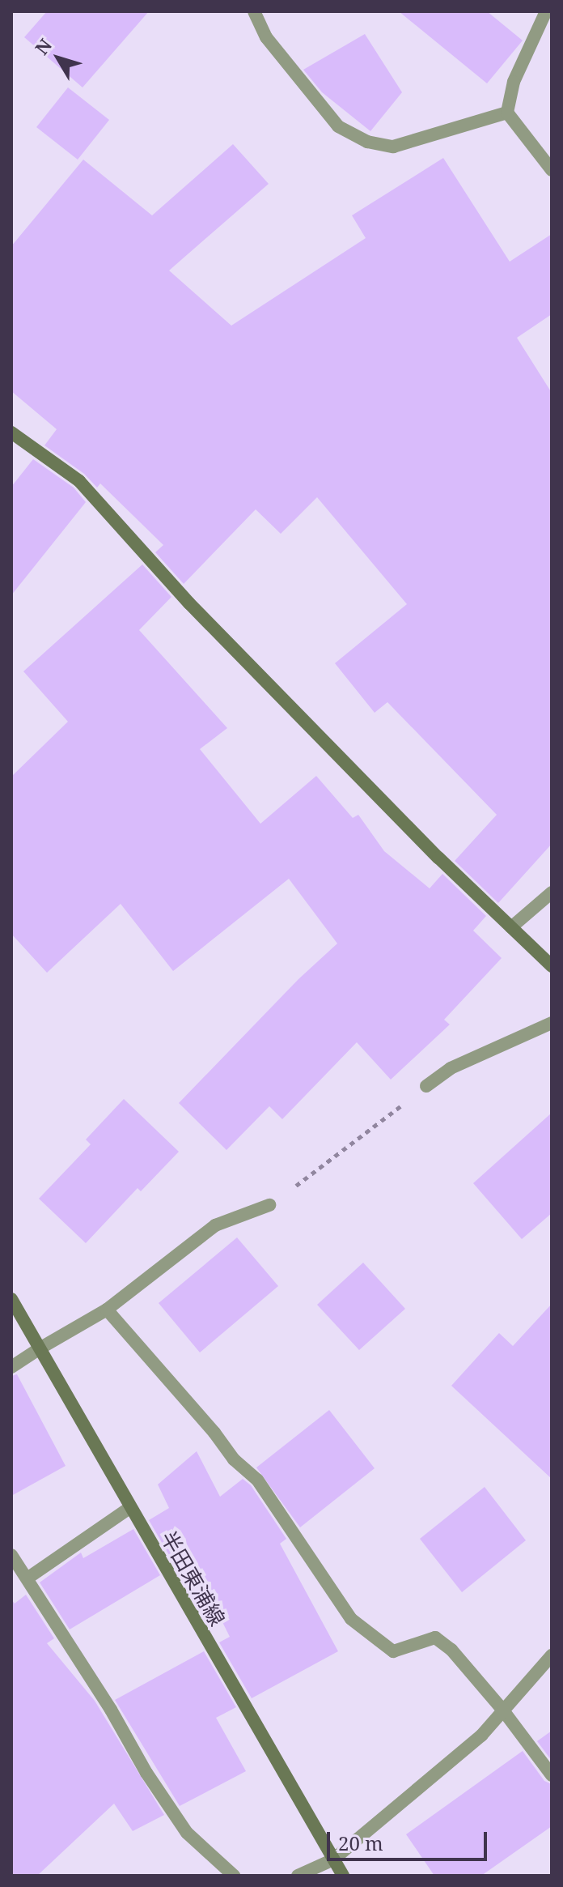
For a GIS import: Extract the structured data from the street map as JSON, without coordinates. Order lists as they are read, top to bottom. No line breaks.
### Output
{"streets":{"street":["半田東浦線"]},"scale_bar":"20 m","north":"top left"}
